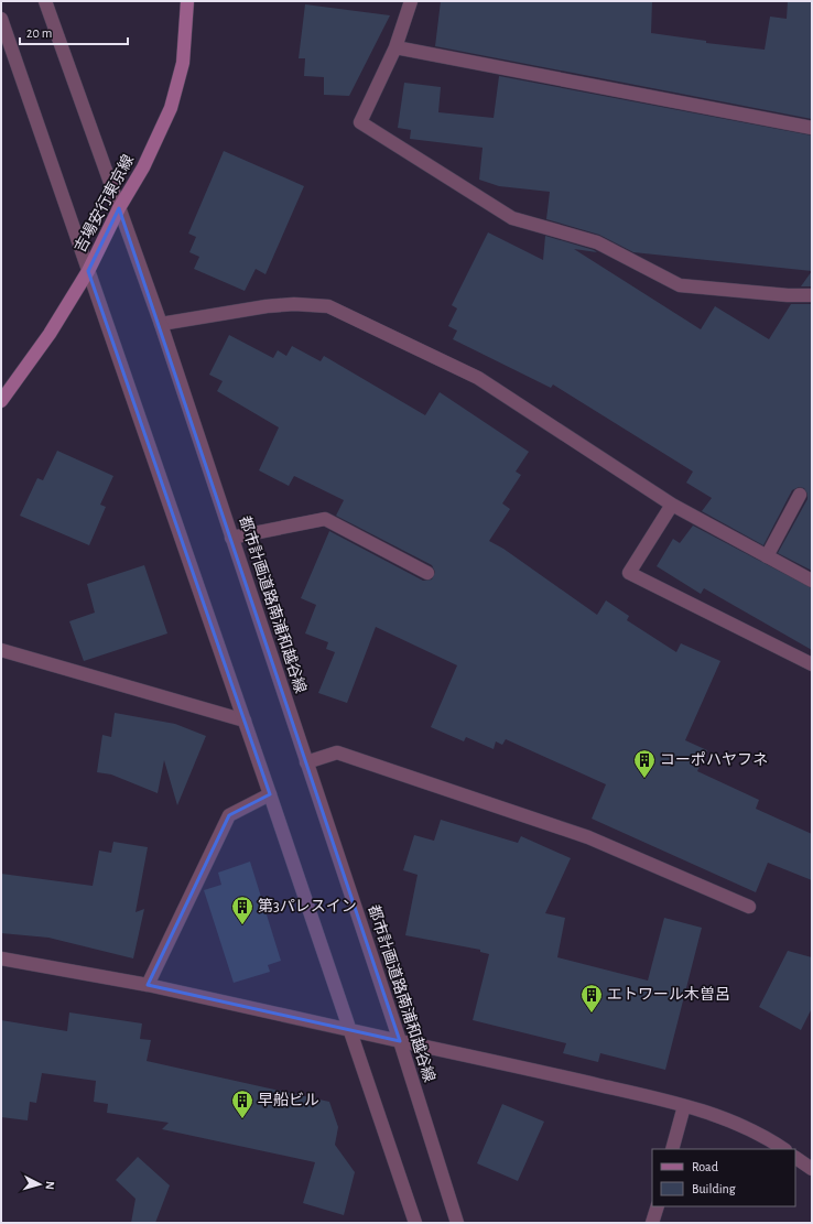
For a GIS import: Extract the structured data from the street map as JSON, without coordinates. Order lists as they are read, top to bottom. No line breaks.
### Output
{"streets":{"main road":["吉場安行東京線"],"street":["都市計画道路南浦和越谷線"]},"crossings":[["吉場安行東京線","都市計画道路南浦和越谷線"]],"places":{"building":["コーポハヤフネ","第3パレスイン","エトワール木曽呂","早船ビル"]},"legend":["Road","Building"],"scale_bar":"20 m","north":"right"}
